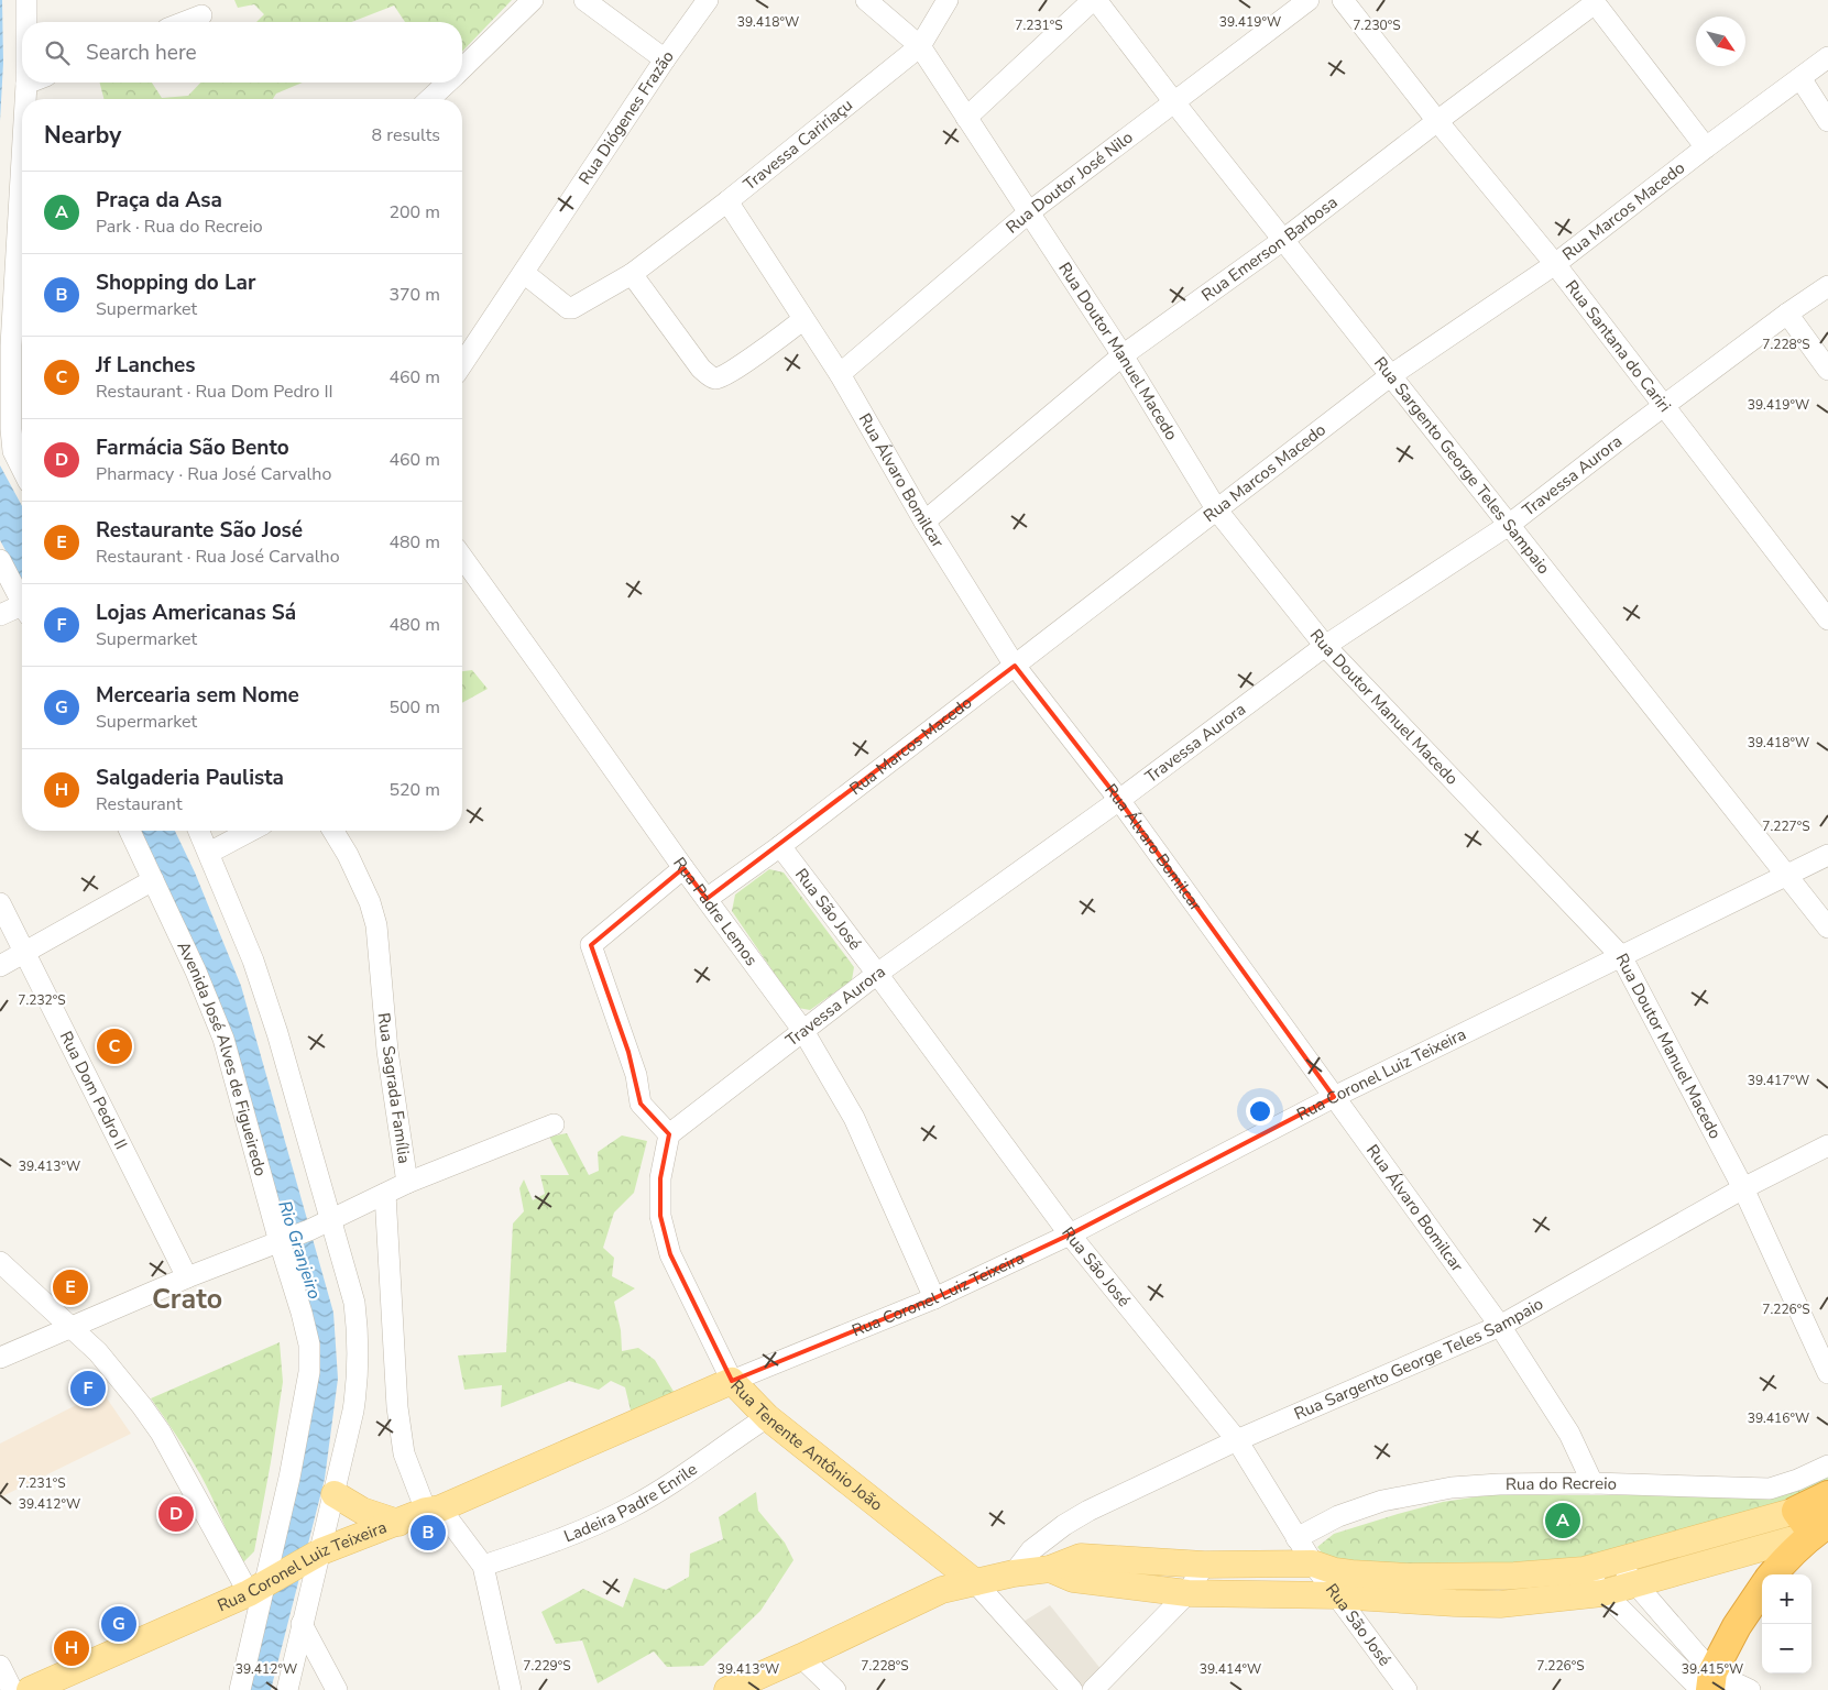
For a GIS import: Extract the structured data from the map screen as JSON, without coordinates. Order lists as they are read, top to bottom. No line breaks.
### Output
{"streets":{"main road":["Rua Coronel Luiz Teixeira","Rua Tenente Antônio João"],"street":["Rua Diógenes Frazão","Travessa Caririaçu","Rua Doutor José Nilo","Rua Marcos Macedo","Rua Emerson Barbosa","Rua Santana do Cariri","Rua Doutor Manuel Macedo","Rua Sargento George Teles Sampaio","Travessa Aurora","Rua Álvaro Bomilcar","Rua São José","Rua Padre Lemos","Avenida José Alves de Figueiredo","Rua Sagrada Família","Rua Dom Pedro II","Rua do Recreio","Ladeira Padre Enrile"]},"crossings":[["Rua Diógenes Frazão","Travessa Caririaçu"],["Travessa Caririaçu","Rua Doutor Manuel Macedo"],["Travessa Caririaçu","Rua Álvaro Bomilcar"],["Rua Doutor José Nilo","Rua Doutor Manuel Macedo"],["Rua Doutor José Nilo","Rua Sargento George Teles Sampaio"],["Rua Doutor José Nilo","Rua Álvaro Bomilcar"],["Rua Marcos Macedo","Rua Santana do Cariri"],["Rua Marcos Macedo","Rua Doutor Manuel Macedo"],["Rua Marcos Macedo","Rua Sargento George Teles Sampaio"],["Rua Marcos Macedo","Rua Álvaro Bomilcar"],["Rua Marcos Macedo","Rua São José"],["Rua Marcos Macedo","Rua Padre Lemos"],["Rua Emerson Barbosa","Rua Santana do Cariri"],["Rua Emerson Barbosa","Rua Doutor Manuel Macedo"],["Rua Emerson Barbosa","Rua Sargento George Teles Sampaio"],["Rua Emerson Barbosa","Rua Álvaro Bomilcar"],["Rua Santana do Cariri","Travessa Aurora"],["Rua Doutor Manuel Macedo","Rua Sargento George Teles Sampaio"],["Rua Doutor Manuel Macedo","Travessa Aurora"],["Rua Doutor Manuel Macedo","Rua Coronel Luiz Teixeira"],["Rua Sargento George Teles Sampaio","Travessa Aurora"],["Rua Sargento George Teles Sampaio","Rua Álvaro Bomilcar"],["Rua Sargento George Teles Sampaio","Rua São José"],["Rua Sargento George Teles Sampaio","Rua Coronel Luiz Teixeira"],["Travessa Aurora","Rua Álvaro Bomilcar"],["Travessa Aurora","Rua São José"],["Travessa Aurora","Rua Padre Lemos"],["Travessa Aurora","Rua Tenente Antônio João"],["Rua Álvaro Bomilcar","Rua Coronel Luiz Teixeira"],["Rua Álvaro Bomilcar","Rua do Recreio"],["Rua São José","Rua Coronel Luiz Teixeira"],["Rua São José","Rua do Recreio"],["Rua Padre Lemos","Rua Coronel Luiz Teixeira"],["Avenida José Alves de Figueiredo","Rua Coronel Luiz Teixeira"],["Avenida José Alves de Figueiredo","Rua Sagrada Família"],["Rua Coronel Luiz Teixeira","Rua Tenente Antônio João"],["Rua Sagrada Família","Rua Dom Pedro II"],["Rua Tenente Antônio João","Ladeira Padre Enrile"]],"districts":["Crato"],"water":["Rio Granjeiro"],"north":"bottom right","page":{"search":"Search here","heading":["Nearby","8 results"],"list":[{"mark":"A","name":"Praça da Asa","note":"Park · Rua do Recreio","value":"200 m"},{"mark":"B","name":"Shopping do Lar","note":"Supermarket","value":"370 m"},{"mark":"C","name":"Jf Lanches","note":"Restaurant · Rua Dom Pedro II","value":"460 m"},{"mark":"D","name":"Farmácia São Bento","note":"Pharmacy · Rua José Carvalho","value":"460 m"},{"mark":"E","name":"Restaurante São José","note":"Restaurant · Rua José Carvalho","value":"480 m"},{"mark":"F","name":"Lojas Americanas Sá","note":"Supermarket","value":"480 m"},{"mark":"G","name":"Mercearia sem Nome","note":"Supermarket","value":"500 m"},{"mark":"H","name":"Salgaderia Paulista","note":"Restaurant","value":"520 m"}],"pins":["C","E","F","D","A","B","G","H"],"map_buttons":["+","−"]},"coordinates":["39.418°W","39.419°W","7.231°S","7.230°S","7.228°S","7.227°S","7.232°S","39.417°W","39.413°W","7.226°S","39.416°W","39.412°W","7.229°S","39.414°W","39.415°W"]}
